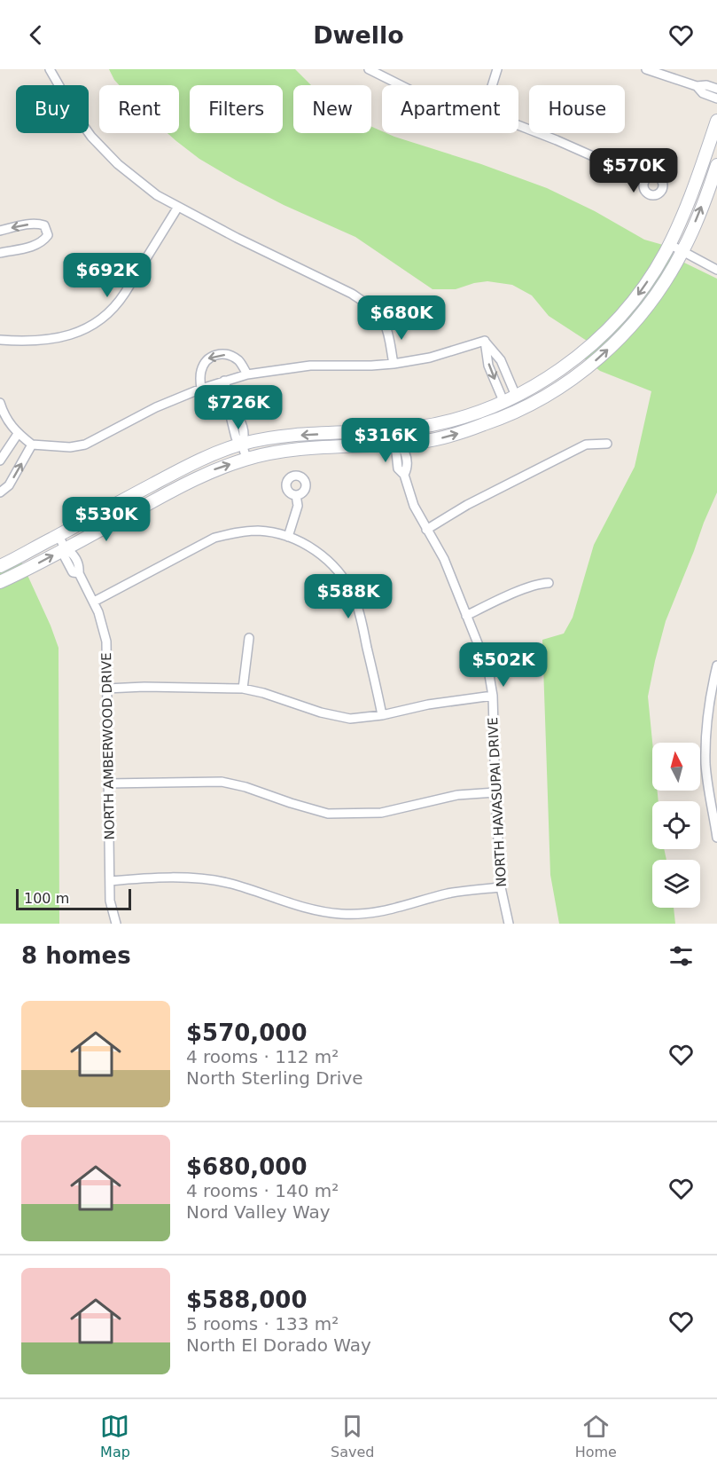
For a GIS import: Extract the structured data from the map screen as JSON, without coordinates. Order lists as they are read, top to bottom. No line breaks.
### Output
{"streets":{"street":["NORTH AMBERWOOD DRIVE","NORTH HAVASUPAI DRIVE"]},"scale_bar":"100 m","north":"top","page":{"header":"Dwello","chip":["Buy","Rent","Filters","New","Apartment","House"],"price":["$570K","$692K","$680K","$726K","$316K","$530K","$588K","$502K"],"scale":"100 m","heading":"8 homes","list":[{"name":"$570,000","note":"4 rooms · 112 m² · North Sterling Drive"},{"name":"$680,000","note":"4 rooms · 140 m² · Nord Valley Way"},{"name":"$588,000","note":"5 rooms · 133 m² · North El Dorado Way"}],"tabs":["Map","Saved","Home"]}}
